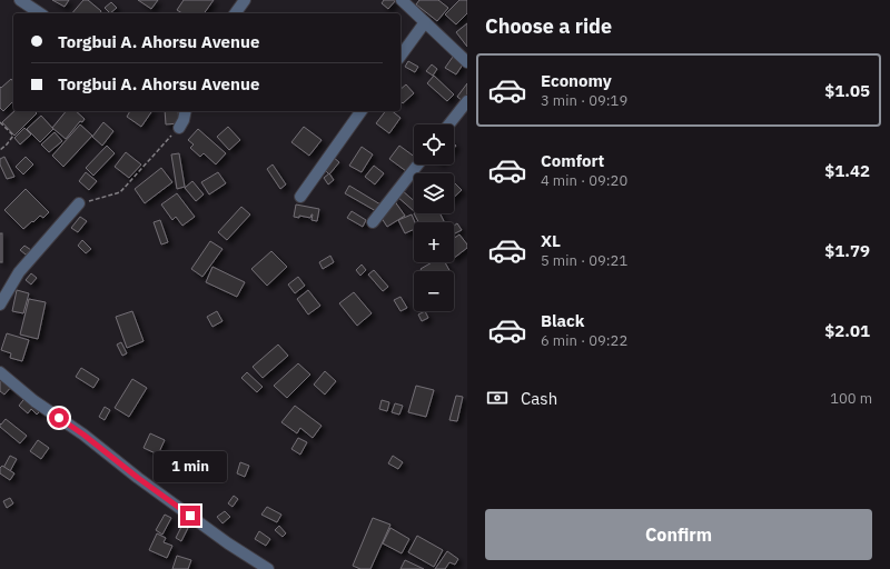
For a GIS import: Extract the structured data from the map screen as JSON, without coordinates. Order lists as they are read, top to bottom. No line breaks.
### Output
{"page":{"heading":"Choose a ride","banner":["Torgbui A. Ahorsu Avenue","Torgbui A. Ahorsu Avenue"],"list":[{"name":"Economy","note":"3 min · 09:19","value":"$1.05"},{"name":"Comfort","note":"4 min · 09:20","value":"$1.42"},{"name":"XL","note":"5 min · 09:21","value":"$1.79"},{"name":"Black","note":"6 min · 09:22","value":"$2.01"}],"map_buttons":["+","−"],"pay":["Cash","100 m"],"bubble":"1 min","buttons":"Confirm"}}
